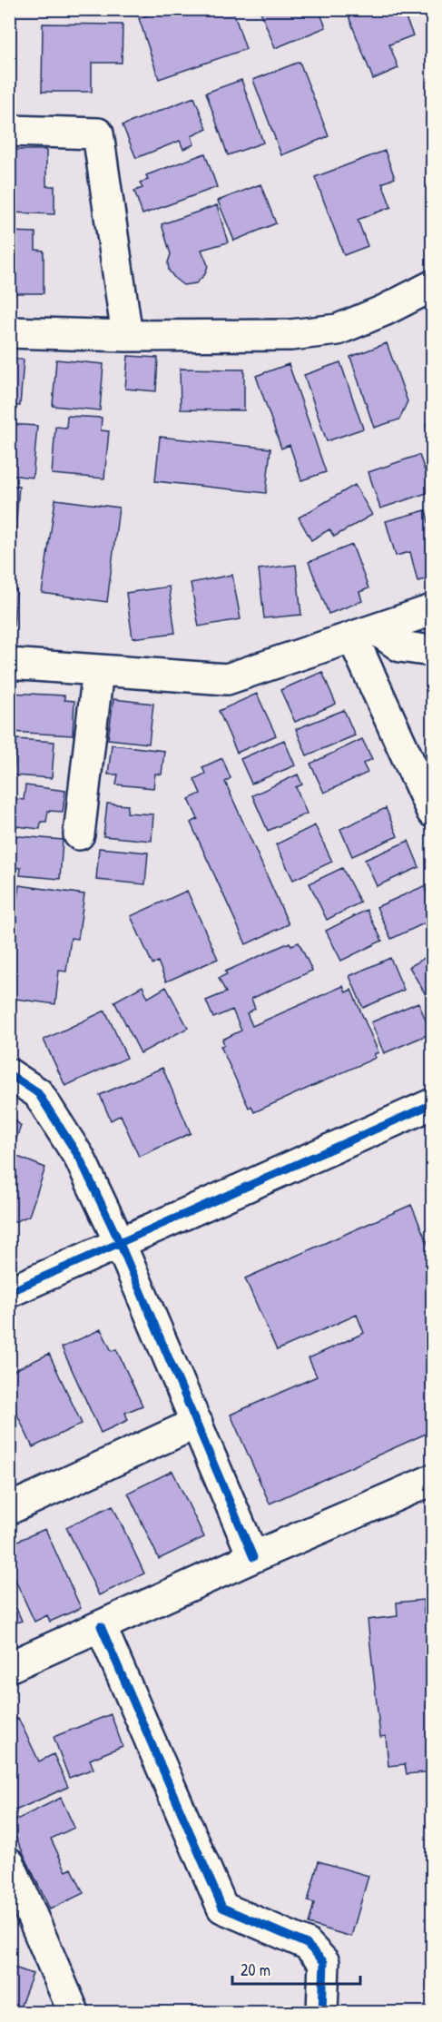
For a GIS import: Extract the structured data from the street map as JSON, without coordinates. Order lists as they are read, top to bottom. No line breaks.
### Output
{"scale_bar":"20 m"}
